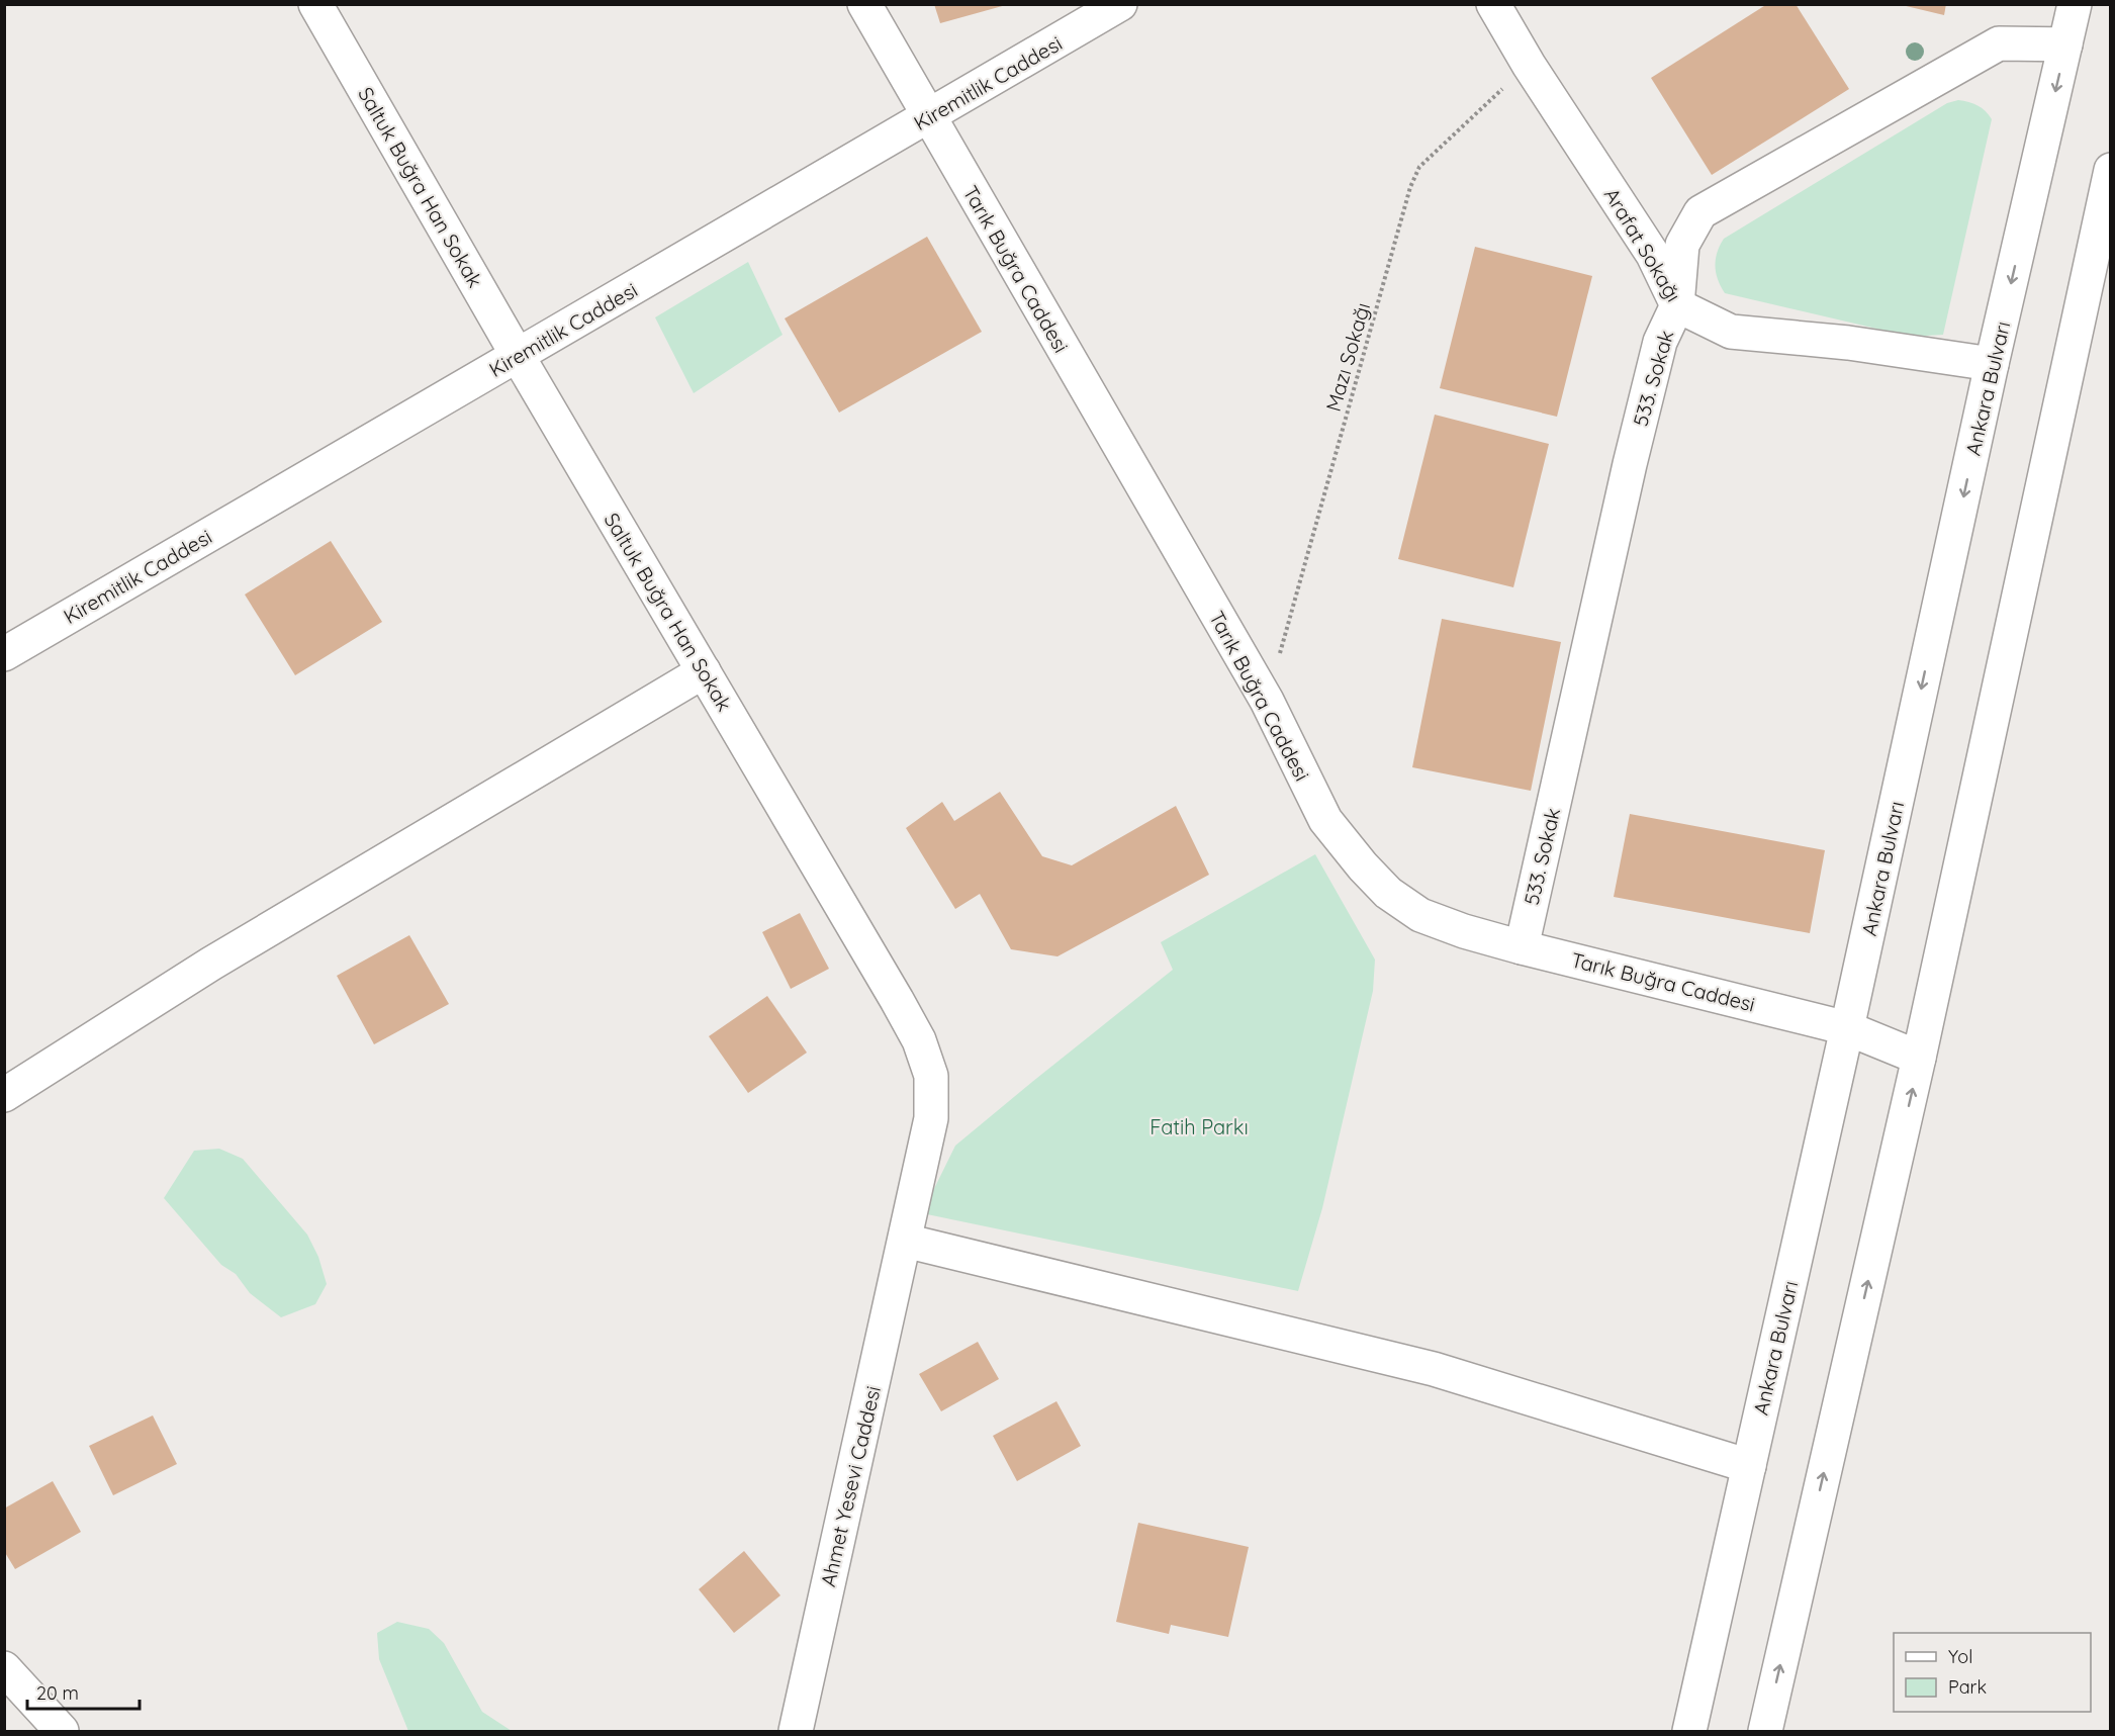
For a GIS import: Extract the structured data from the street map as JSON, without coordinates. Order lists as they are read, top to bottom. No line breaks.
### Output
{"streets":{"street":["Kiremitlik Caddesi","Saltuk Buğra Han Sokak","Arafat Sokağı","Tarık Buğra Caddesi","533. Sokak","Ankara Bulvarı","Ahmet Yesevi Caddesi"],"path":["Mazı Sokağı"]},"crossings":[["Kiremitlik Caddesi","Saltuk Buğra Han Sokak"],["Kiremitlik Caddesi","Tarık Buğra Caddesi"],["Saltuk Buğra Han Sokak","Ahmet Yesevi Caddesi"],["Arafat Sokağı","Mazı Sokağı"],["Arafat Sokağı","533. Sokak"],["Arafat Sokağı","Ankara Bulvarı"],["Tarık Buğra Caddesi","Mazı Sokağı"],["Tarık Buğra Caddesi","533. Sokak"],["Tarık Buğra Caddesi","Ankara Bulvarı"],["533. Sokak","Ankara Bulvarı"]],"parks":["Fatih Parkı"],"legend":["Yol","Park"],"scale_bar":"20 m"}
